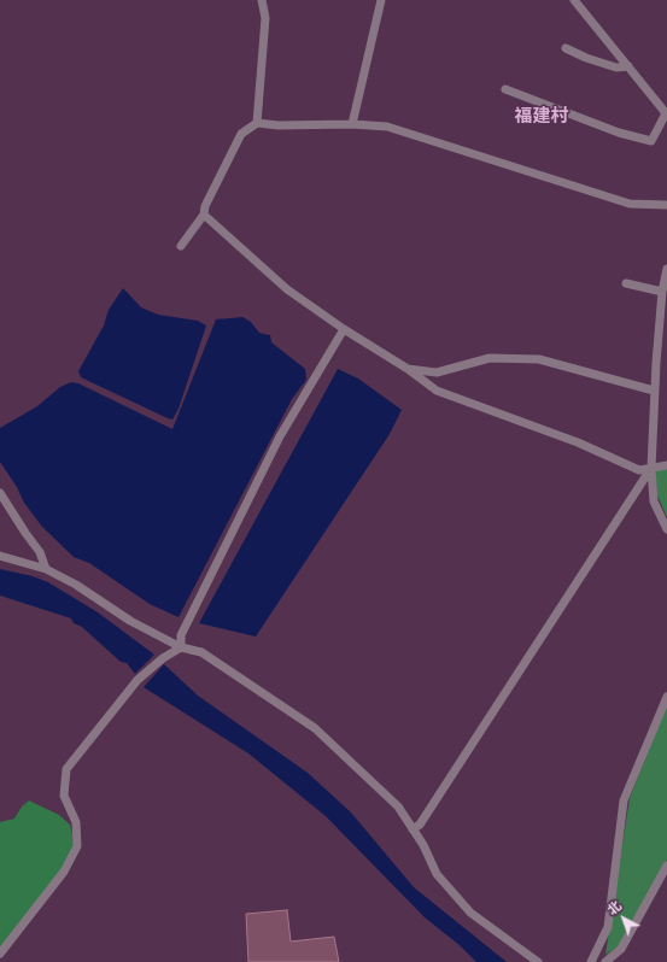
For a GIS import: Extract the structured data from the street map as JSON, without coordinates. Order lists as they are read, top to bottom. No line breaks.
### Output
{"districts":["福建村"],"north":"top left"}
